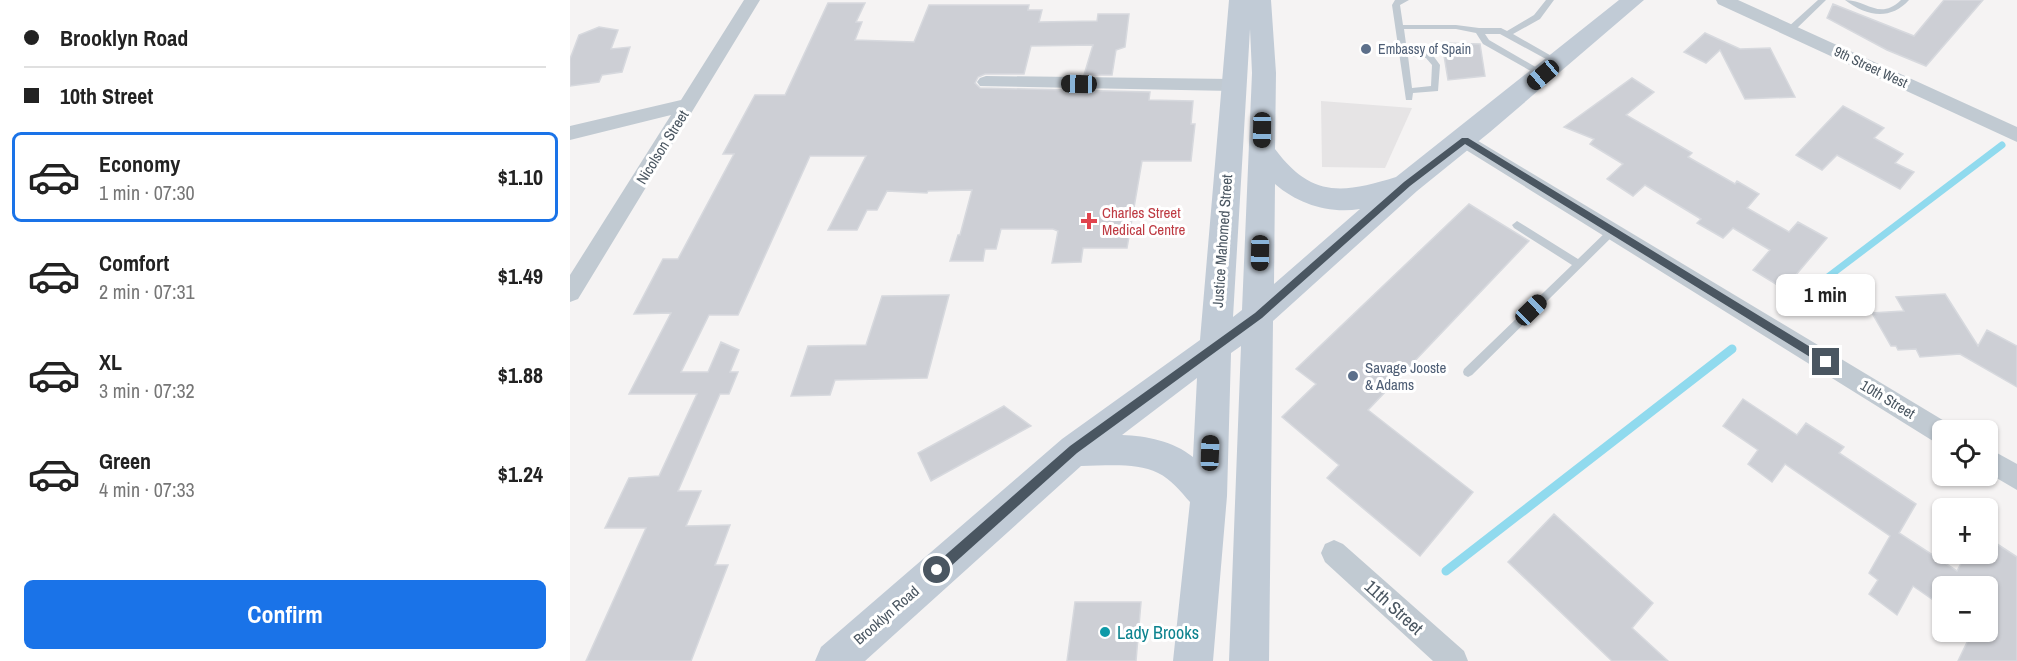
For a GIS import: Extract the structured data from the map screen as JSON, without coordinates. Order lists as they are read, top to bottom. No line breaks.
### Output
{"streets":{"main road":["Justice Mahomed Street","Brooklyn Road"],"street":["9th Street West","Nicolson Street","10th Street","11th Street"]},"crossings":[["Justice Mahomed Street","Brooklyn Road"],["10th Street","Brooklyn Road"]],"places":{"other":["Embassy of Spain","Savage Jooste & Adams","Lady Brooks"],"health":["Charles Street Medical Centre"]},"page":{"banner":["Brooklyn Road","10th Street"],"list":[{"name":"Economy","note":"1 min · 07:30","value":"$1.10"},{"name":"Comfort","note":"2 min · 07:31","value":"$1.49"},{"name":"XL","note":"3 min · 07:32","value":"$1.88"},{"name":"Green","note":"4 min · 07:33","value":"$1.24"}],"bubble":"1 min","map_buttons":["+","−"],"buttons":"Confirm"}}
